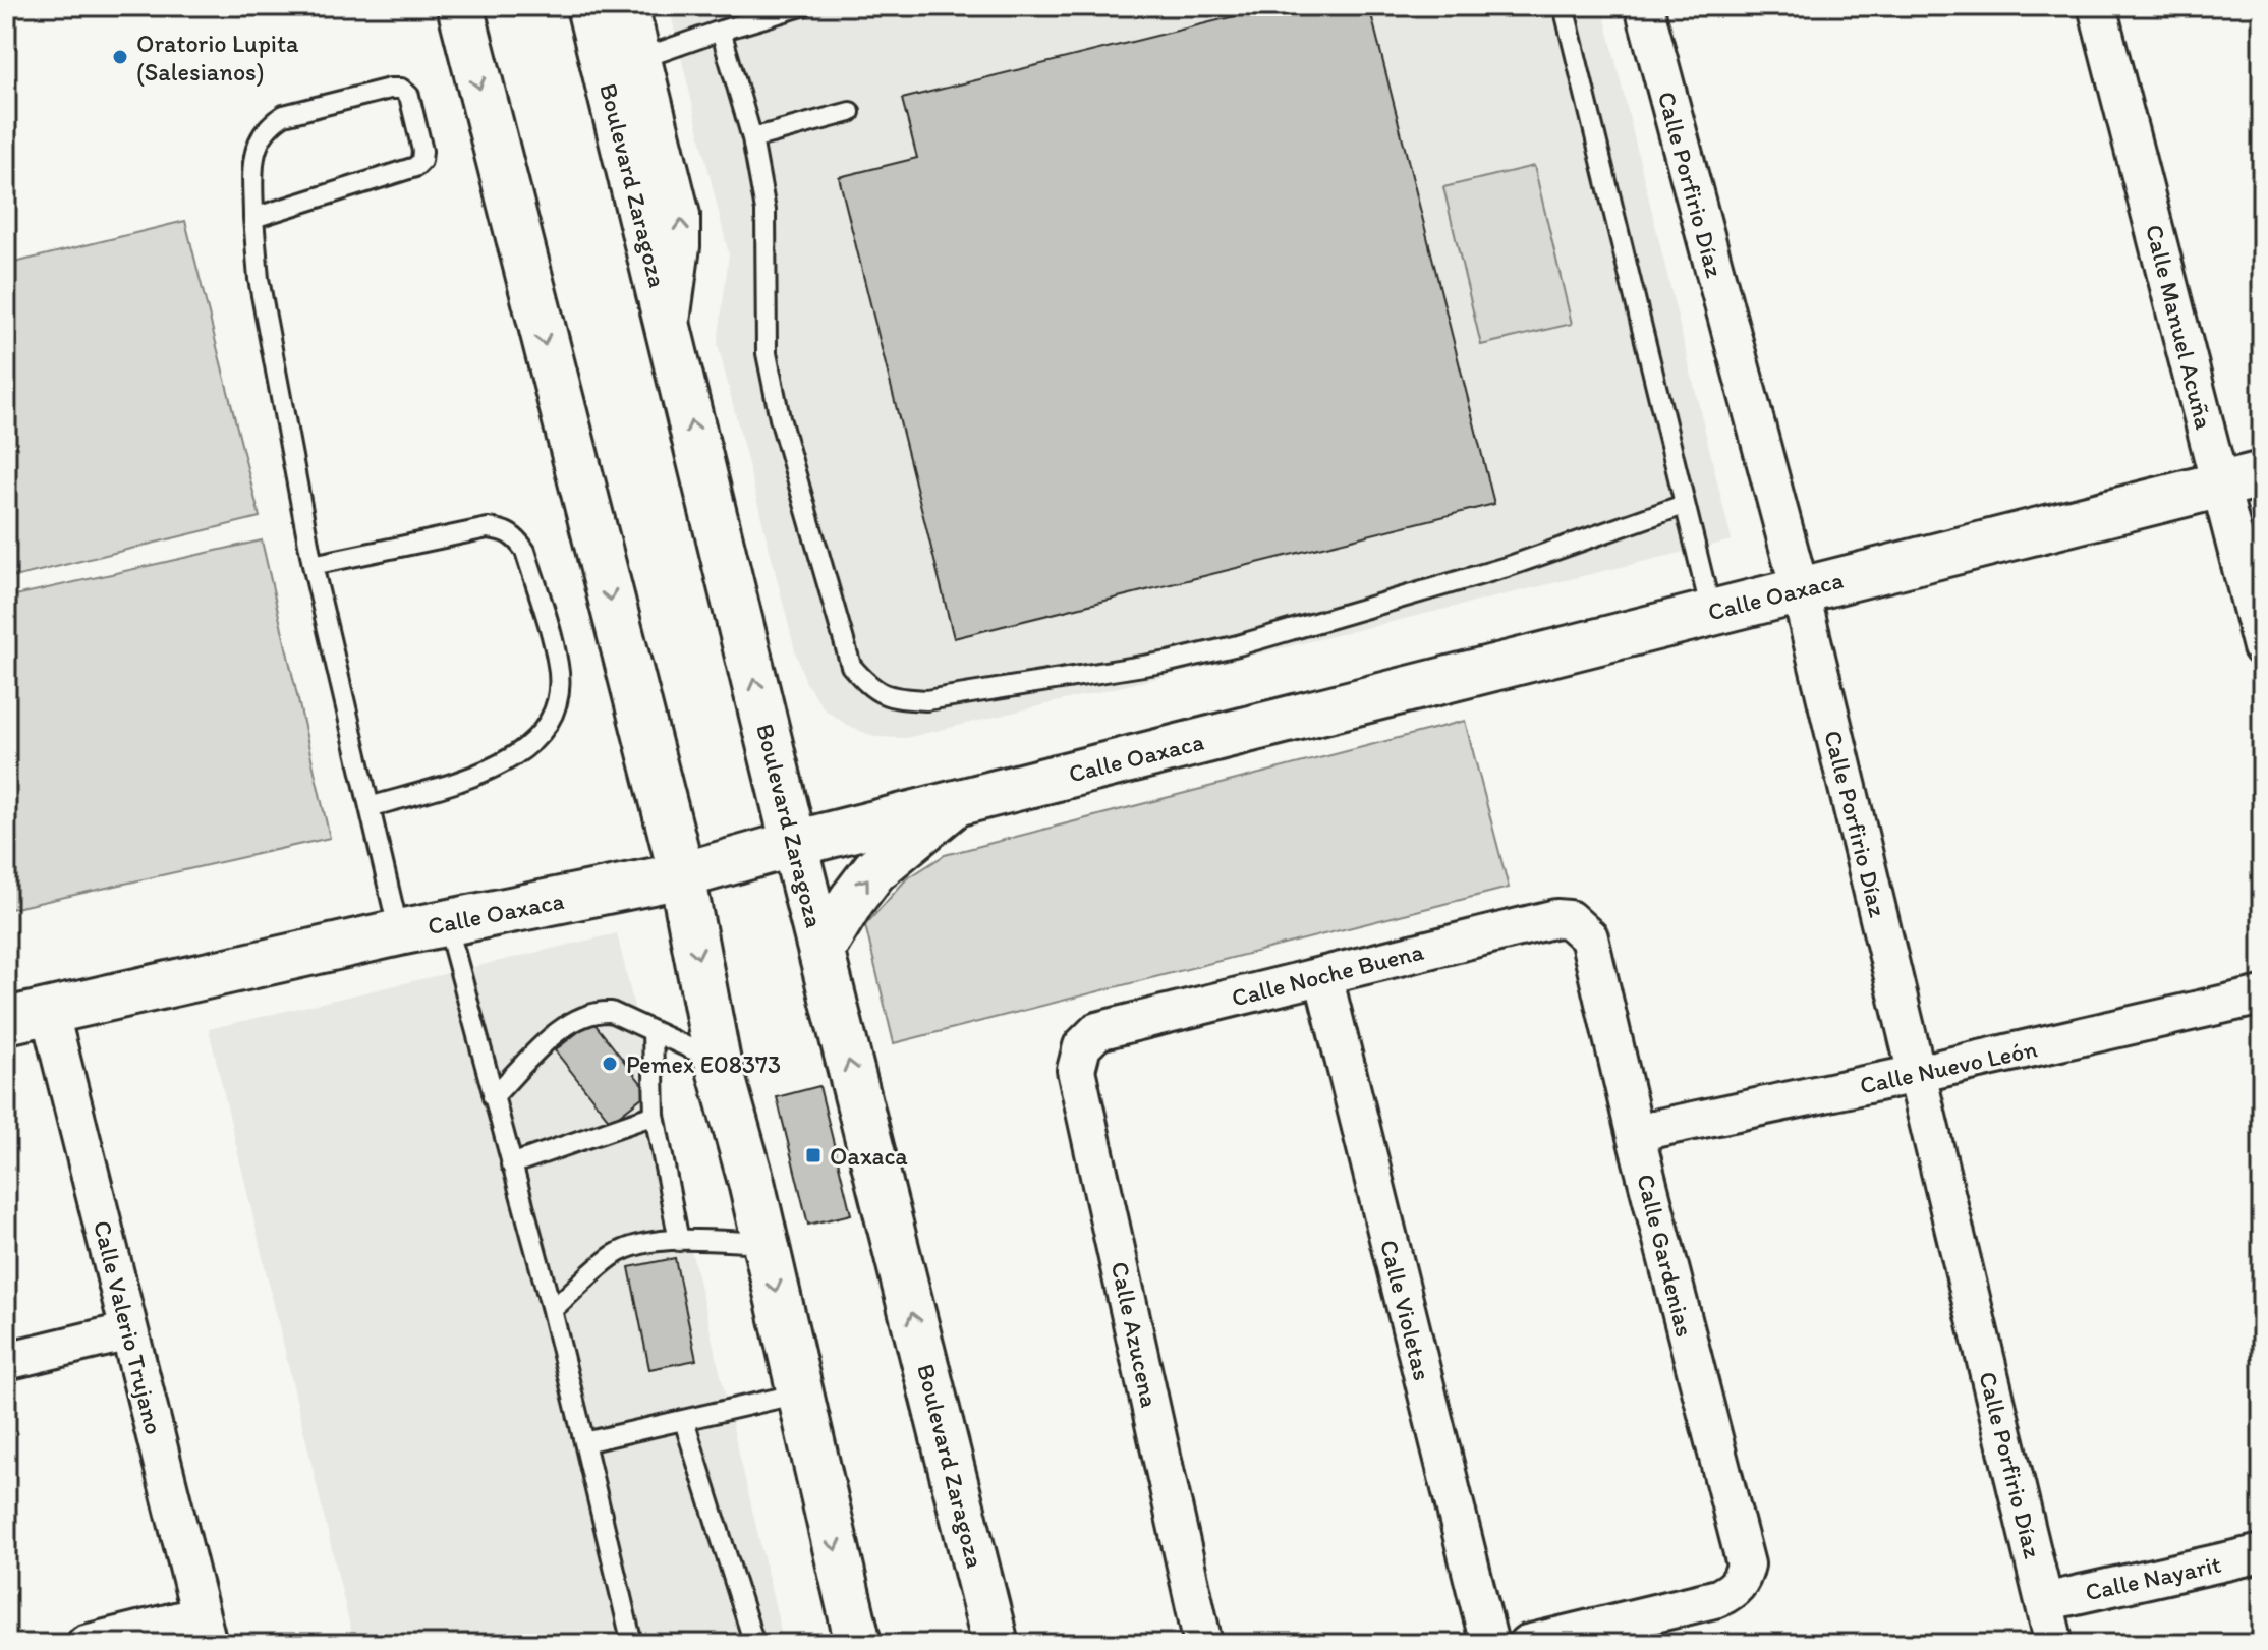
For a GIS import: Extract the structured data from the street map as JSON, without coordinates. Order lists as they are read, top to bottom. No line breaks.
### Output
{"streets":{"main road":["Boulevard Zaragoza","Calle Oaxaca"],"street":["Calle Porfirio Díaz","Calle Manuel Acuña","Calle Noche Buena","Calle Nuevo León","Calle Gardenias","Calle Violetas","Calle Valerio Trujano","Calle Azucena","Calle Nayarit"]},"crossings":[["Calle Porfirio Díaz","Calle Oaxaca"],["Calle Porfirio Díaz","Calle Nuevo León"],["Calle Porfirio Díaz","Calle Nayarit"],["Boulevard Zaragoza","Calle Oaxaca"],["Calle Manuel Acuña","Calle Oaxaca"],["Calle Oaxaca","Calle Valerio Trujano"],["Calle Noche Buena","Calle Gardenias"],["Calle Noche Buena","Calle Violetas"],["Calle Noche Buena","Calle Azucena"],["Calle Nuevo León","Calle Gardenias"]],"places":{"other":["Oratorio Lupita (Salesianos)","Pemex E08373"],"transit":["Oaxaca"]}}
